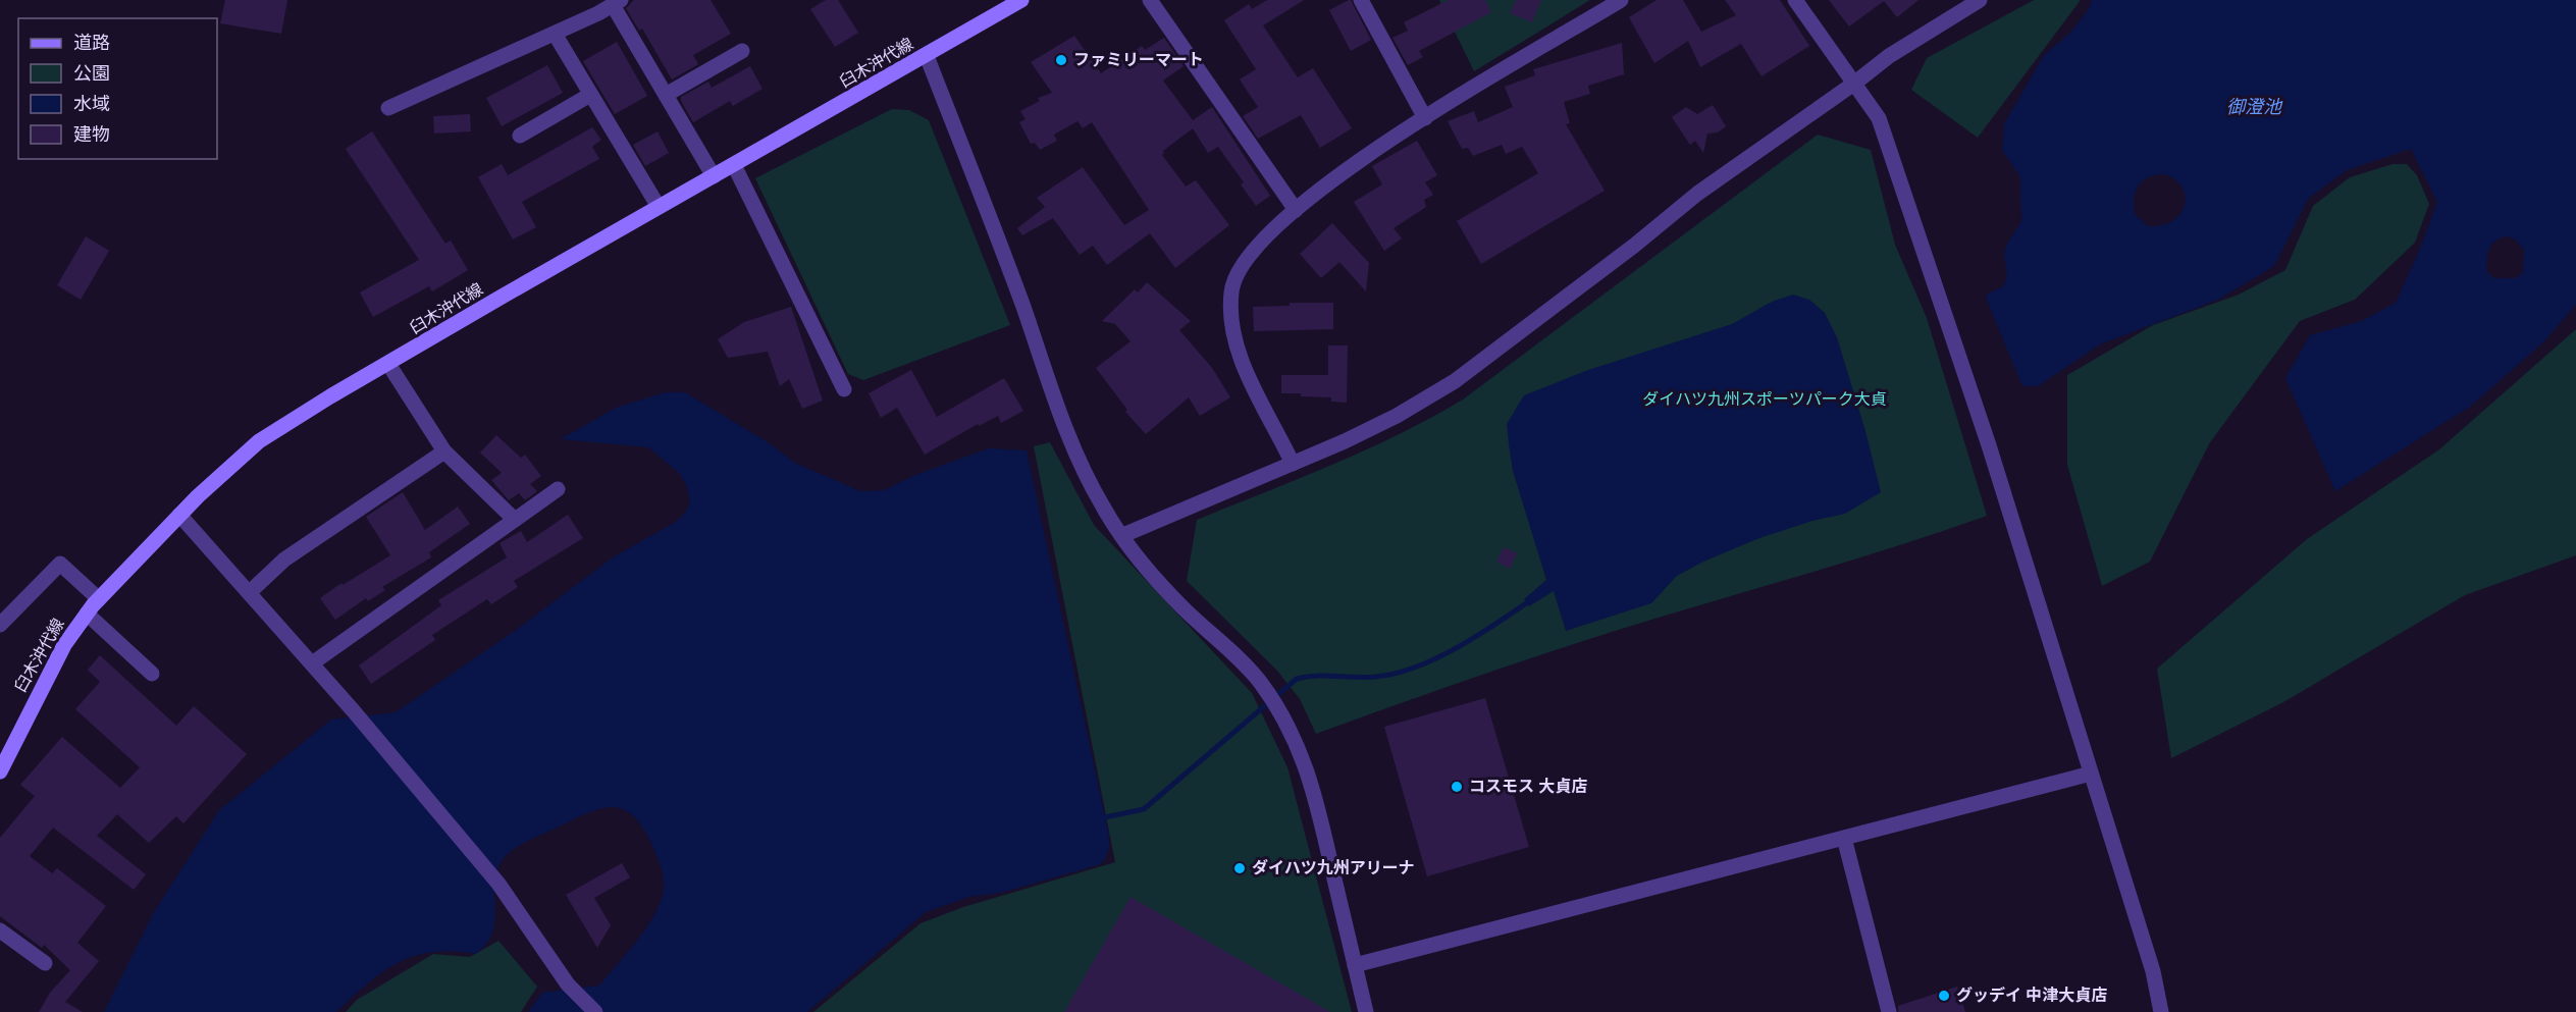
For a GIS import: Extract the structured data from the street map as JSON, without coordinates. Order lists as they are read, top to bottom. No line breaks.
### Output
{"streets":{"main road":["臼木沖代線"]},"water":["御澄池"],"parks":["ダイハツ九州スポーツパーク大貞"],"places":["ファミリーマート","コスモス 大貞店","ダイハツ九州アリーナ","グッデイ 中津大貞店"],"legend":["道路","公園","水域","建物"]}
